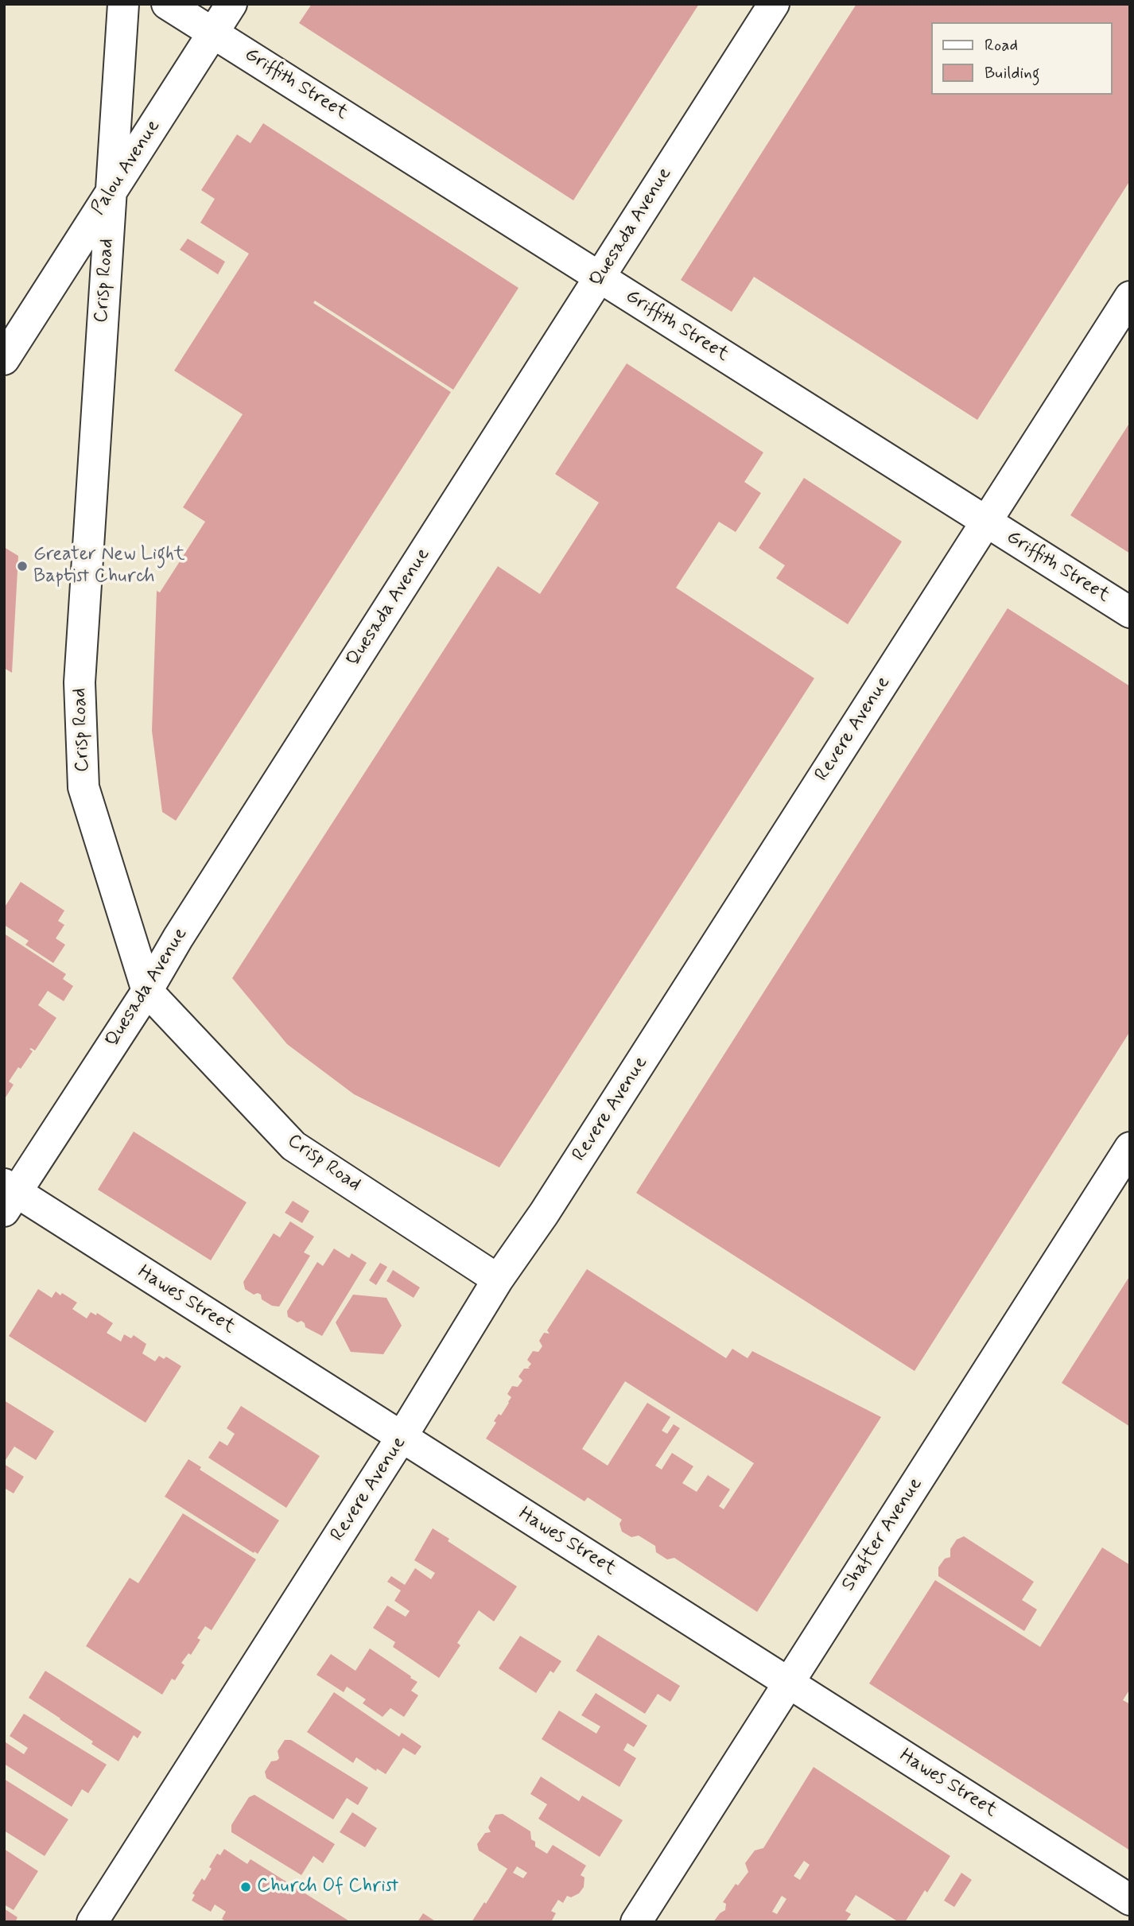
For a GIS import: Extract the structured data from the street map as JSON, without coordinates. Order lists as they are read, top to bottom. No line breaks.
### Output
{"streets":{"street":["Griffith Street","Palou Avenue","Quesada Avenue","Crisp Road","Revere Avenue","Hawes Street","Shafter Avenue"]},"crossings":[["Griffith Street","Palou Avenue"],["Griffith Street","Quesada Avenue"],["Griffith Street","Revere Avenue"],["Palou Avenue","Crisp Road"],["Quesada Avenue","Crisp Road"],["Quesada Avenue","Hawes Street"],["Crisp Road","Revere Avenue"],["Revere Avenue","Hawes Street"],["Hawes Street","Shafter Avenue"]],"places":["Greater New Light Baptist Church","Church Of Christ"],"legend":["Road","Building"]}
